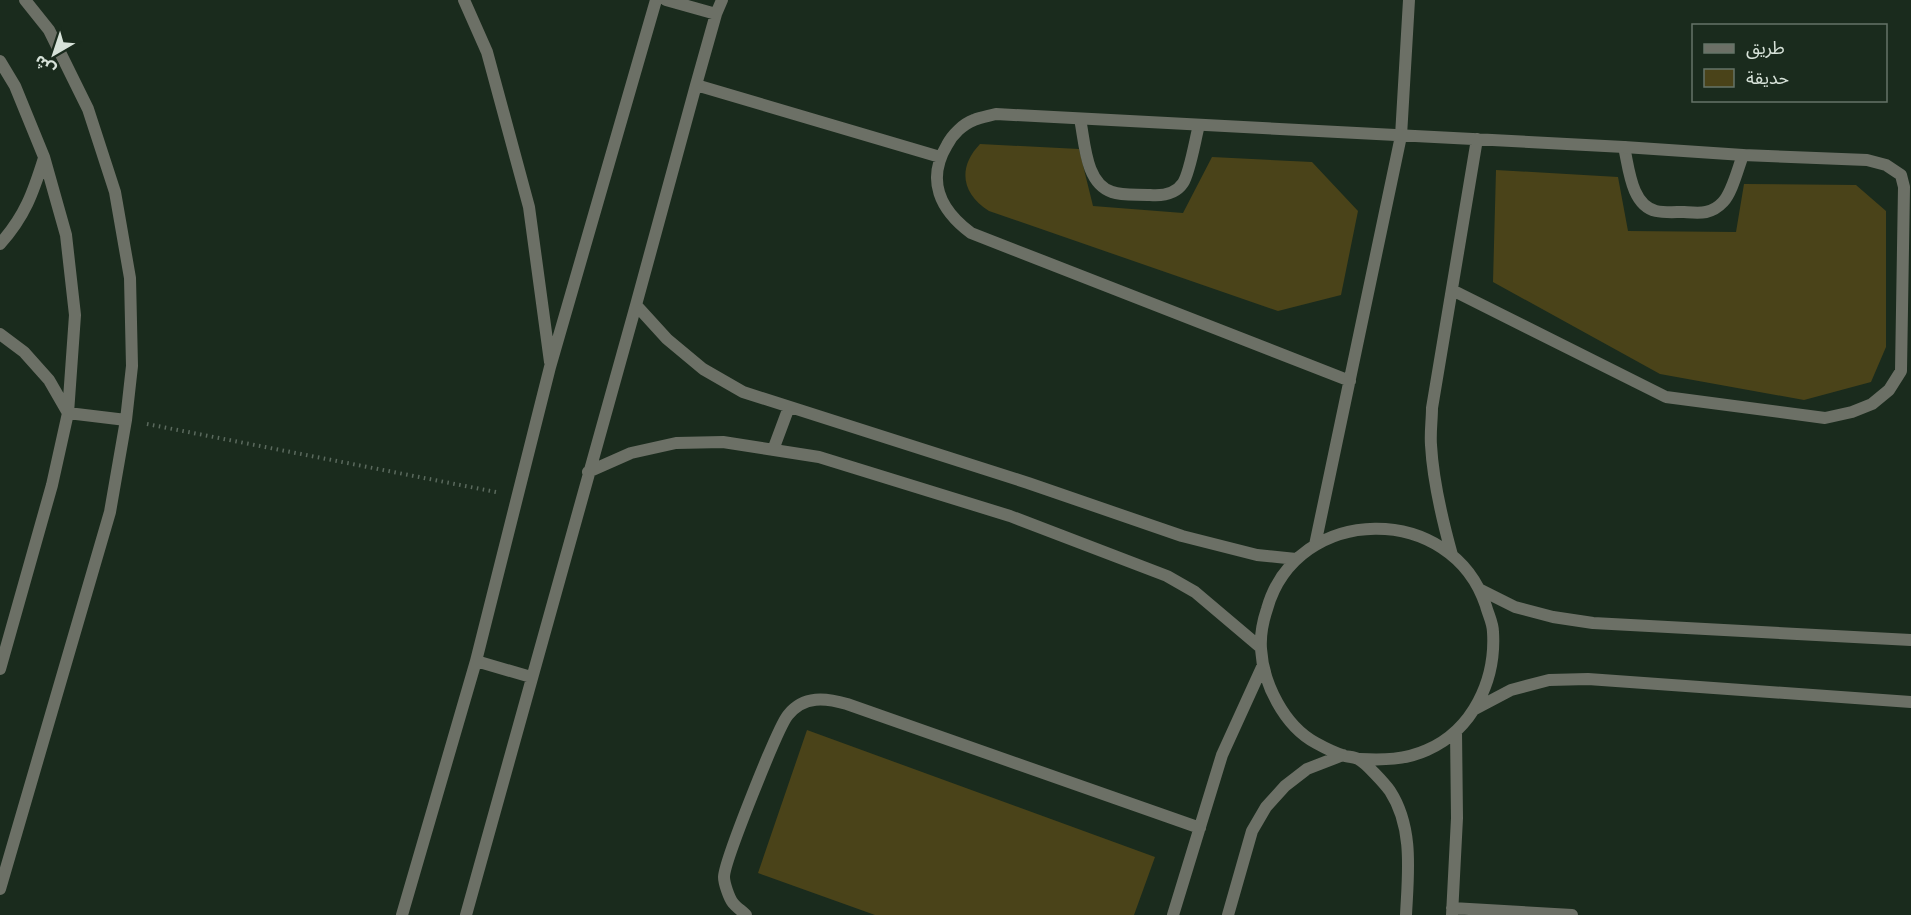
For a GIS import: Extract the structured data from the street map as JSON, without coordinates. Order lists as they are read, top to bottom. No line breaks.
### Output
{"legend":["طريق","حديقة"],"north":"bottom left"}
